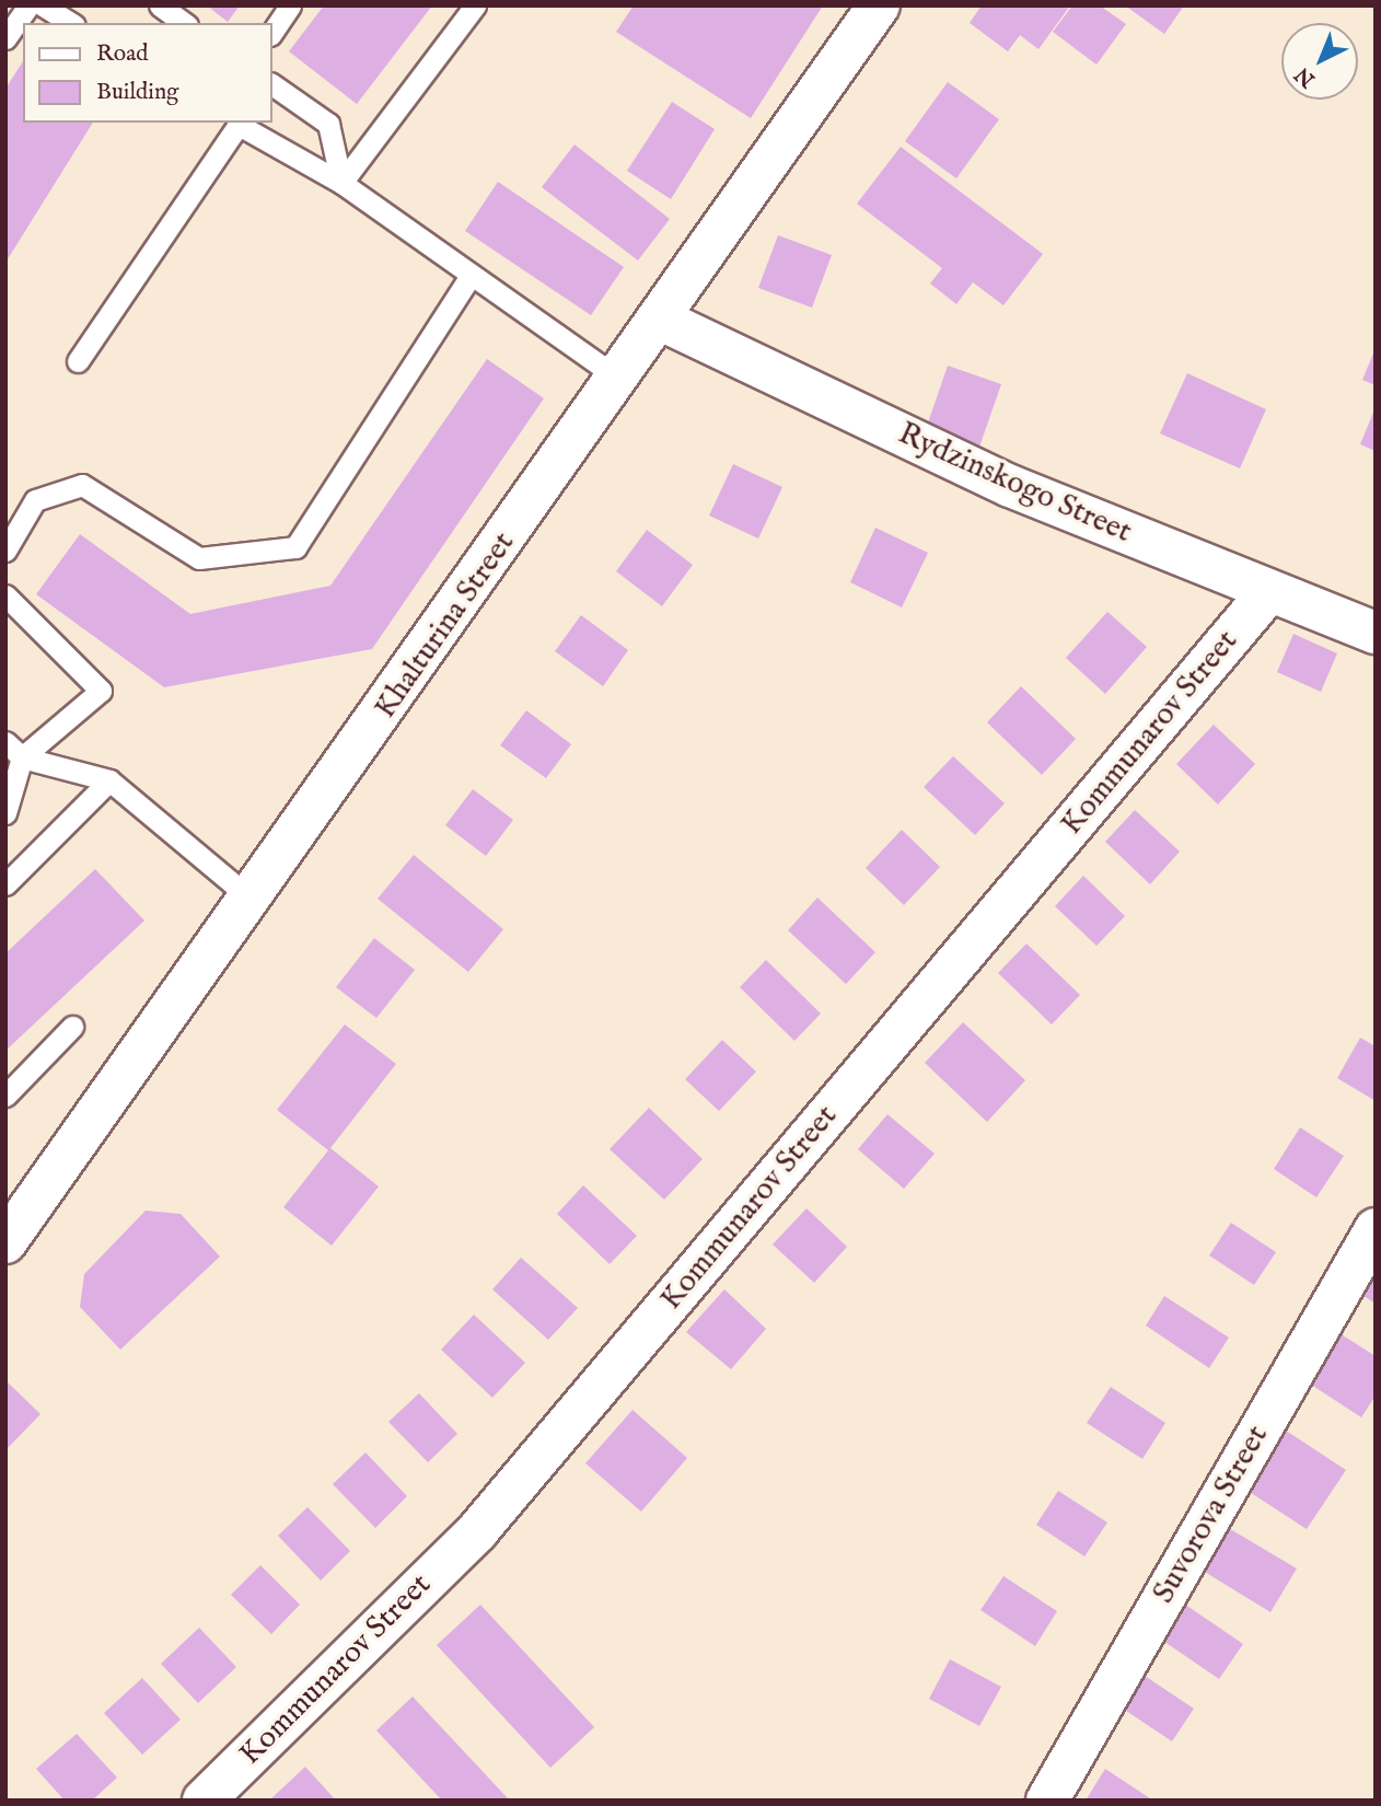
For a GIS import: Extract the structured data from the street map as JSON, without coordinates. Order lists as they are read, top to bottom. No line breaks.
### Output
{"streets":{"street":["Rydzinskogo Street","Khalturina Street","Kommunarov Street","Suvorova Street"]},"crossings":[["Rydzinskogo Street","Khalturina Street"],["Rydzinskogo Street","Kommunarov Street"]],"legend":["Road","Building"],"north":"bottom left"}
